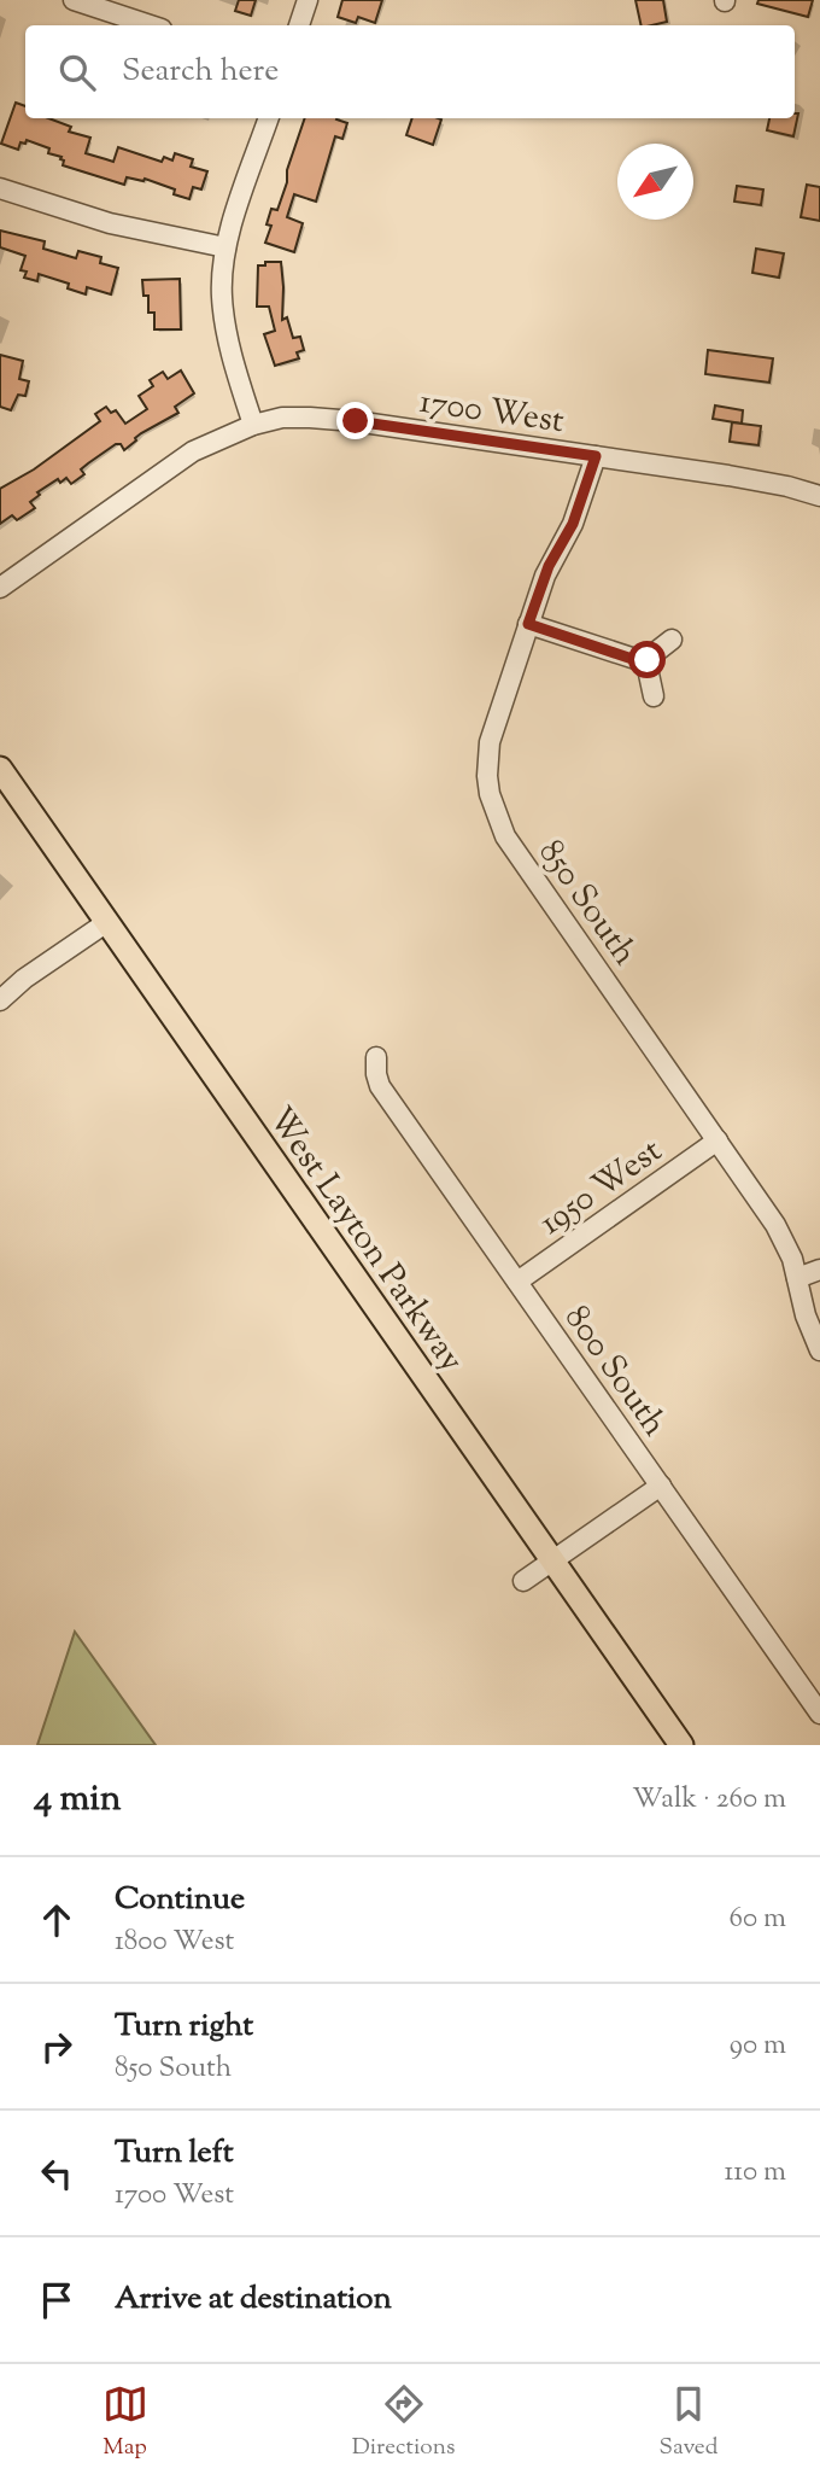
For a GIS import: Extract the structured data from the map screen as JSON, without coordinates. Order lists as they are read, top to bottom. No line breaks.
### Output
{"streets":{"main road":["West Layton Parkway"],"street":["1700 West","850 South","1950 West","800 South"]},"crossings":[["1700 West","850 South"],["850 South","1950 West"],["1950 West","800 South"]],"north":"bottom left","page":{"search":"Search here","heading":["4 min","Walk · 260 m"],"list":[["Continue","1800 West","60 m"],["Turn right","850 South","90 m"],["Turn left","1700 West","110 m"],"Arrive at destination"],"nav":["Map","Directions","Saved"]}}
